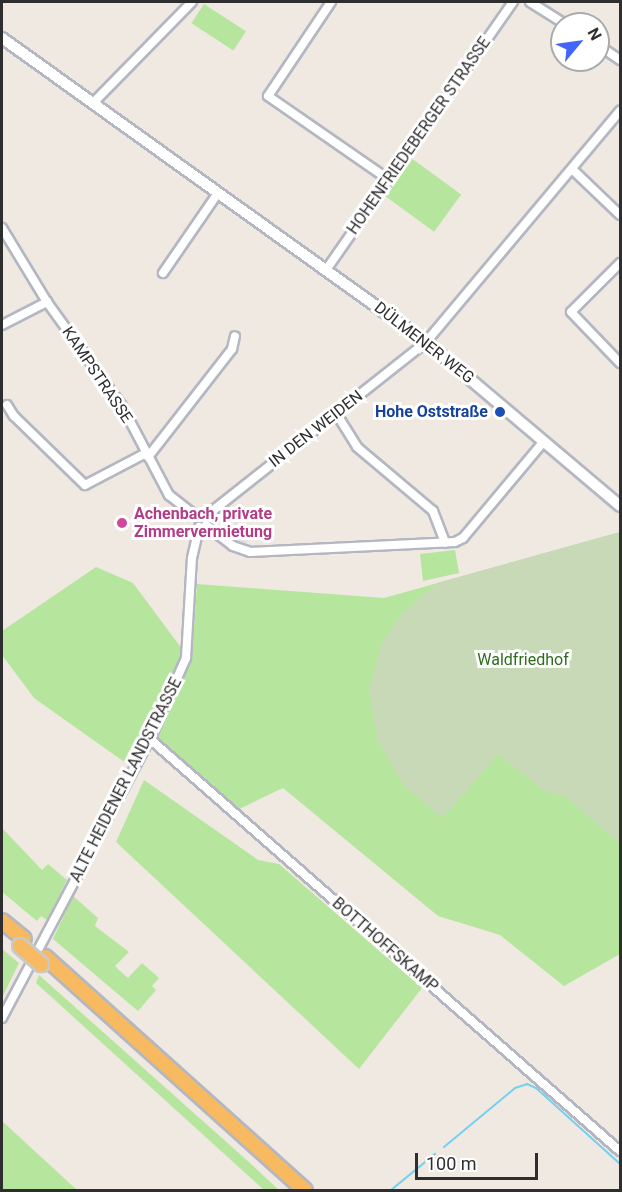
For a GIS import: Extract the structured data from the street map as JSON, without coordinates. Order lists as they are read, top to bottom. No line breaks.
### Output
{"streets":{"street":["HOHENFRIEDEBERGER STRASSE","DÜLMENER WEG","KAMPSTRASSE","IN DEN WEIDEN","ALTE HEIDENER LANDSTRASSE","BOTTHOFFSKAMP"]},"crossings":[["HOHENFRIEDEBERGER STRASSE","DÜLMENER WEG"],["DÜLMENER WEG","IN DEN WEIDEN"],["KAMPSTRASSE","IN DEN WEIDEN"],["KAMPSTRASSE","ALTE HEIDENER LANDSTRASSE"],["IN DEN WEIDEN","ALTE HEIDENER LANDSTRASSE"],["ALTE HEIDENER LANDSTRASSE","BOTTHOFFSKAMP"]],"parks":["Waldfriedhof"],"places":["Hohe Oststraße","Achenbach, private Zimmervermietung"],"scale_bar":"100 m","north":"top right"}
